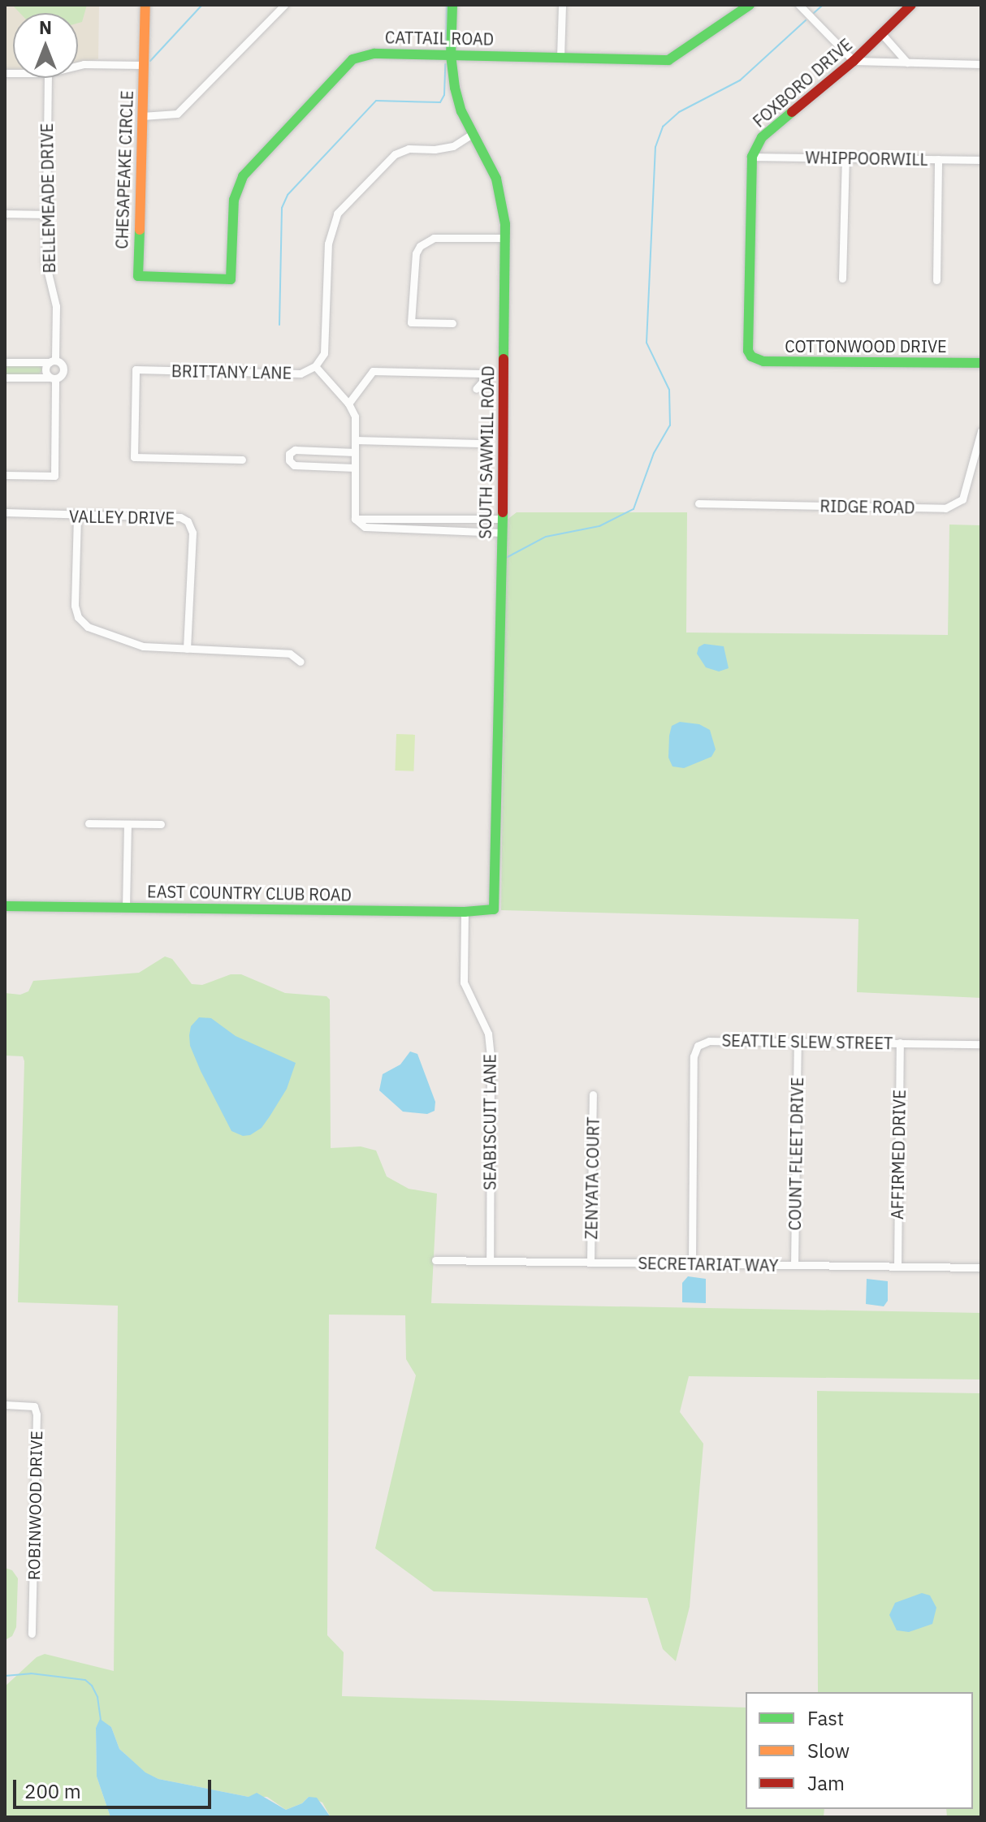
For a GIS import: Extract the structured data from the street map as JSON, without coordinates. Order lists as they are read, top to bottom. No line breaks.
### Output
{"streets":{"street":["CATTAIL ROAD","FOXBORO DRIVE","WHIPPOORWILL","CHESAPEAKE CIRCLE","BELLEMEADE DRIVE","COTTONWOOD DRIVE","BRITTANY LANE","SOUTH SAWMILL ROAD","RIDGE ROAD","VALLEY DRIVE","EAST COUNTRY CLUB ROAD","SEATTLE SLEW STREET","SEABISCUIT LANE","COUNT FLEET DRIVE","AFFIRMED DRIVE","ZENYATA COURT","SECRETARIAT WAY","ROBINWOOD DRIVE"]},"crossings":[["CATTAIL ROAD","CHESAPEAKE CIRCLE"],["CATTAIL ROAD","SOUTH SAWMILL ROAD"],["FOXBORO DRIVE","WHIPPOORWILL"],["FOXBORO DRIVE","COTTONWOOD DRIVE"],["WHIPPOORWILL","COTTONWOOD DRIVE"],["BRITTANY LANE","SOUTH SAWMILL ROAD"],["SOUTH SAWMILL ROAD","EAST COUNTRY CLUB ROAD"],["EAST COUNTRY CLUB ROAD","SEABISCUIT LANE"],["SEATTLE SLEW STREET","COUNT FLEET DRIVE"],["SEATTLE SLEW STREET","AFFIRMED DRIVE"],["SEATTLE SLEW STREET","SECRETARIAT WAY"],["SEABISCUIT LANE","SECRETARIAT WAY"],["COUNT FLEET DRIVE","SECRETARIAT WAY"],["AFFIRMED DRIVE","SECRETARIAT WAY"],["ZENYATA COURT","SECRETARIAT WAY"]],"legend":["Fast","Slow","Jam"],"scale_bar":"200 m","north":"top"}
